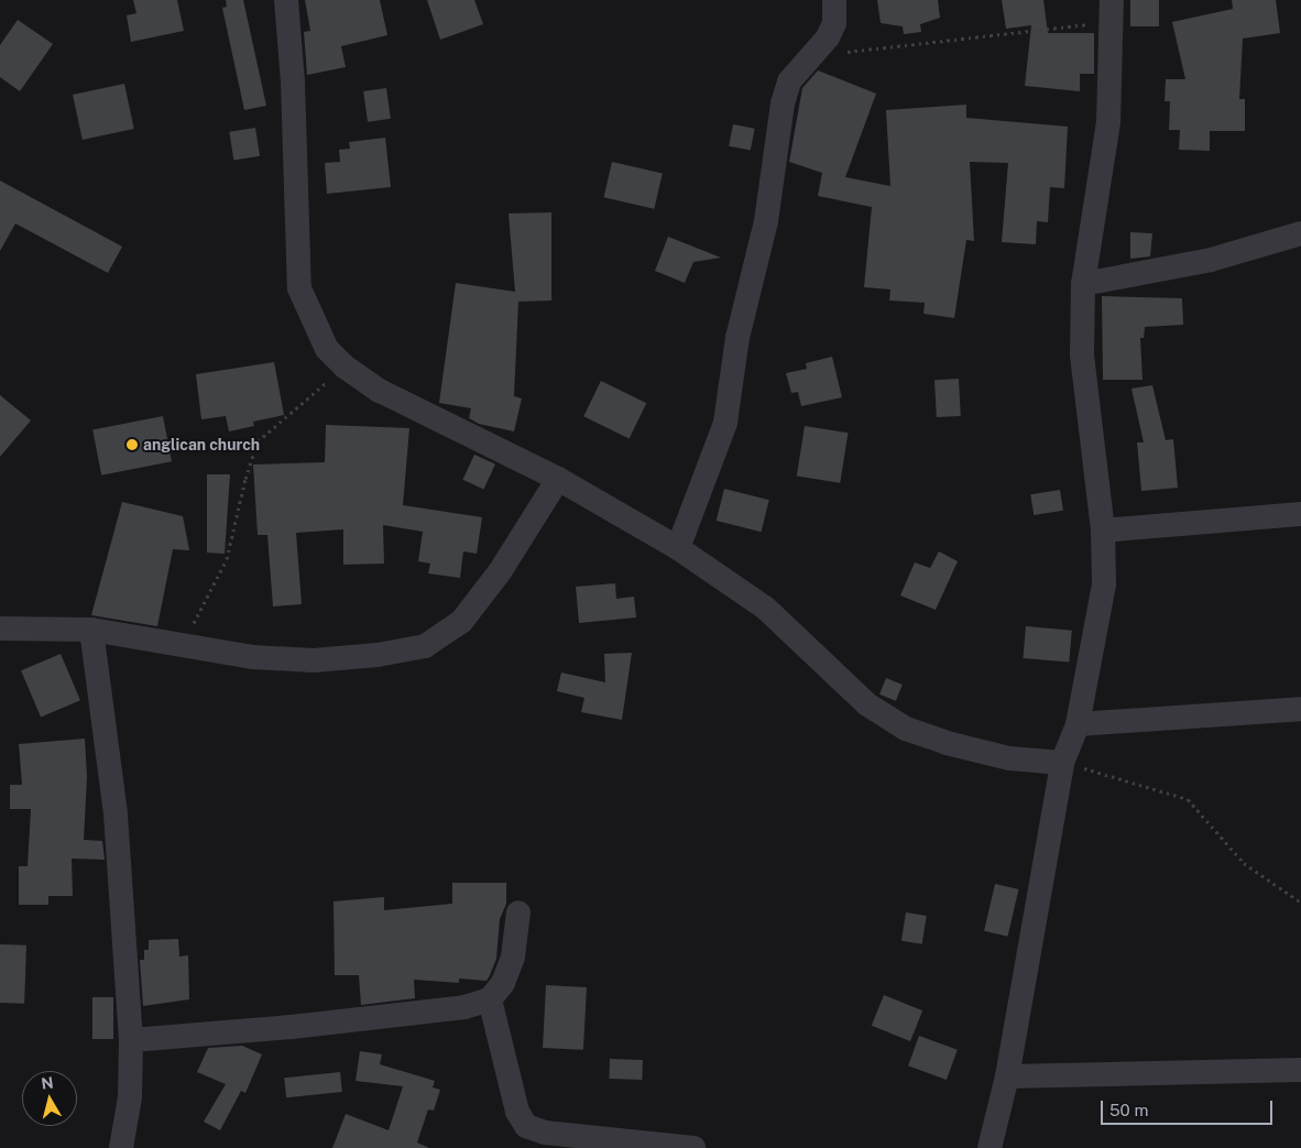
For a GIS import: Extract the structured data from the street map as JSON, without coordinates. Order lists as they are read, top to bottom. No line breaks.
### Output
{"places":["anglican church"],"scale_bar":"50 m","north":"top"}
